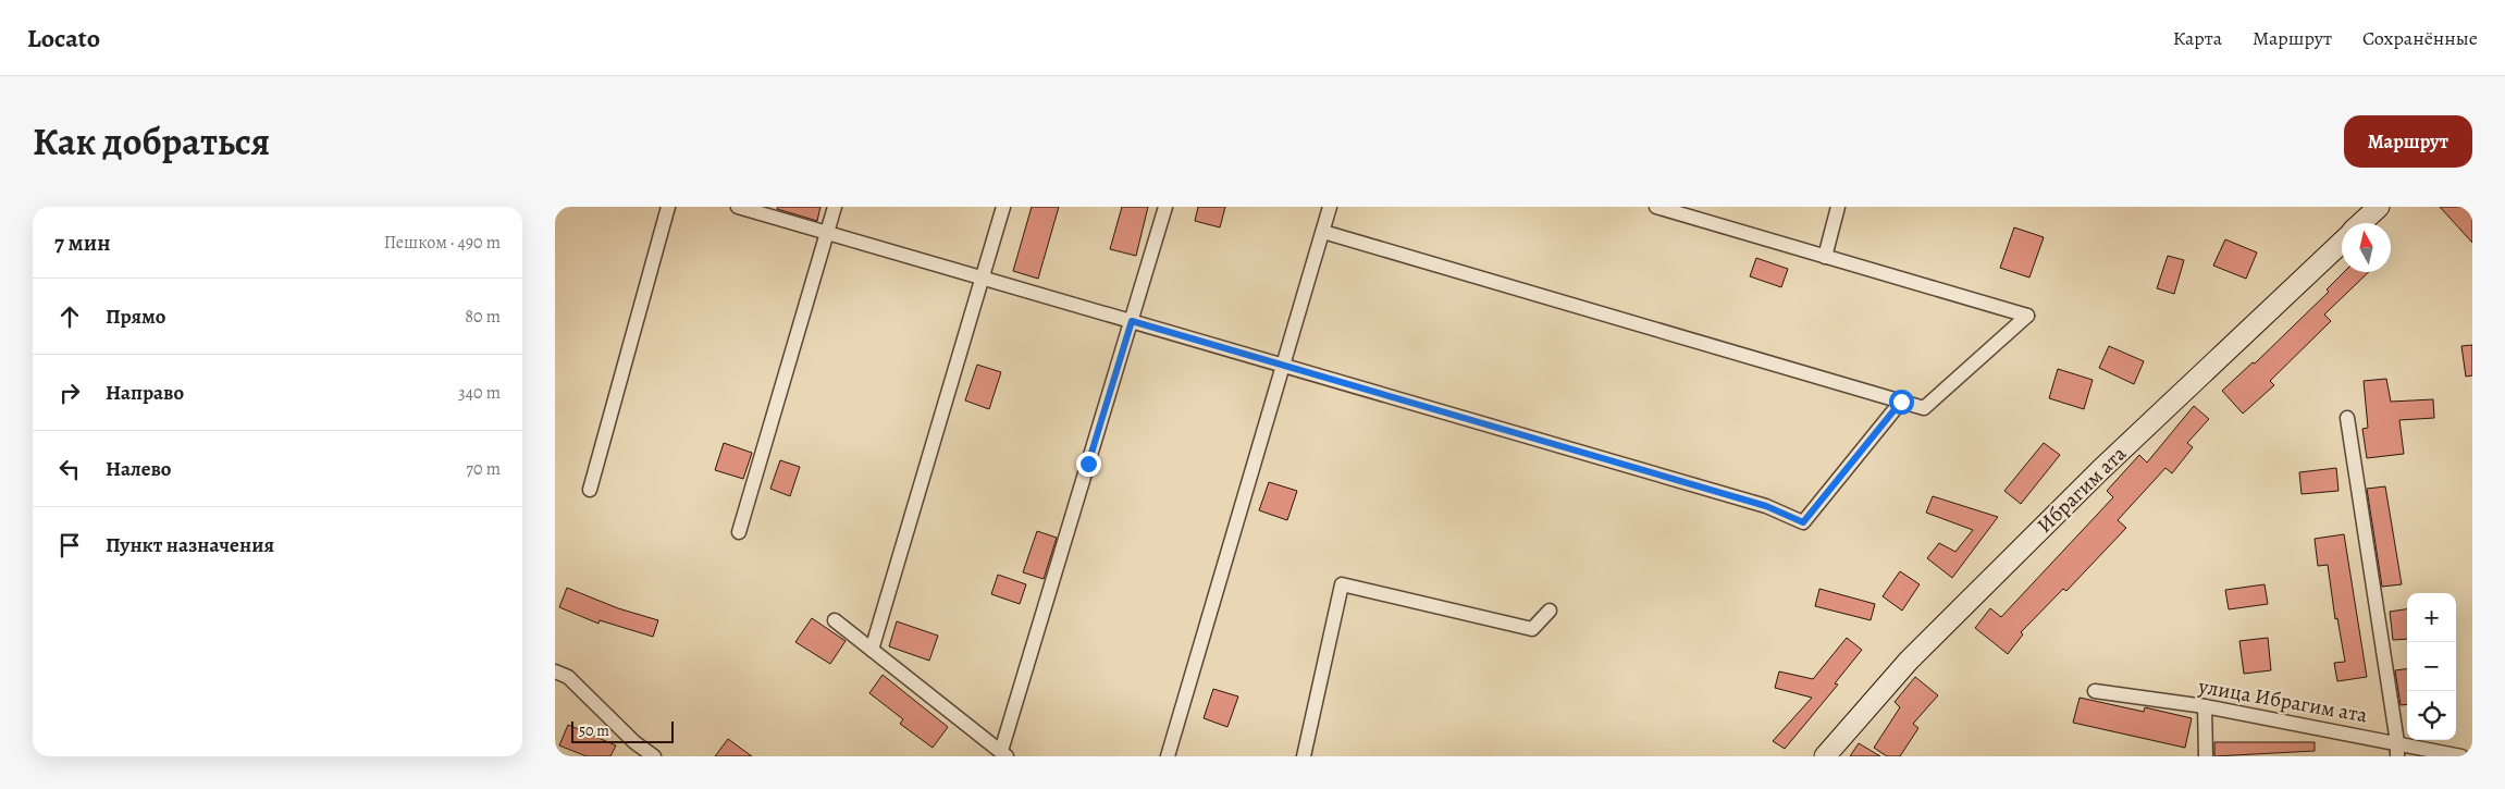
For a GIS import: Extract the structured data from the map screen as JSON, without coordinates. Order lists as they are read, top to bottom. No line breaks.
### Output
{"streets":{"street":["Ибрагим ата","улица Ибрагим ата"]},"scale_bar":"50 m","north":"top","page":{"header":"Locato","nav":["Карта","Маршрут","Сохранённые"],"title":"Как добраться","buttons":"Маршрут","heading":["7 мин","Пешком · 490 m"],"list":[["Прямо","80 m"],["Направо","340 m"],["Налево","70 m"],"Пункт назначения"],"map_buttons":["+","−"],"scale":"50 m"}}
